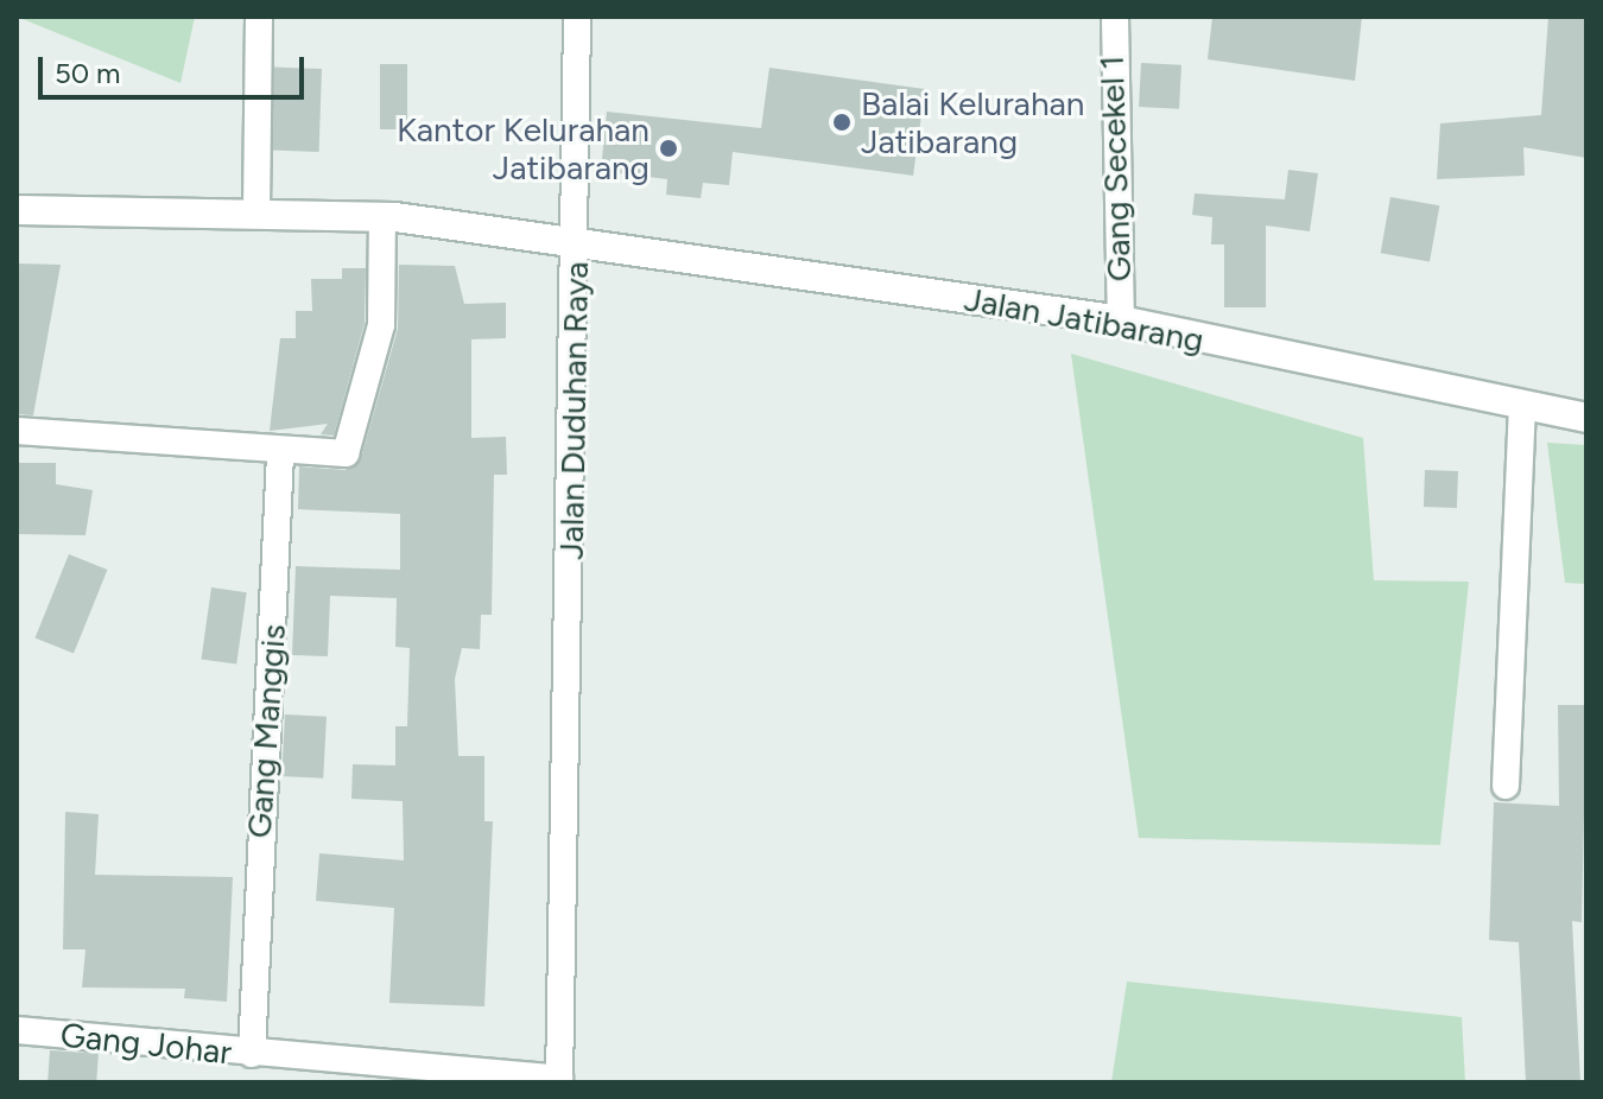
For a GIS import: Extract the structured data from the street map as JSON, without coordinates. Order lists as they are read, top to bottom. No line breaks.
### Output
{"streets":{"street":["Gang Secekel 1","Jalan Jatibarang","Jalan Duduhan Raya","Gang Manggis","Gang Johar"]},"crossings":[["Gang Secekel 1","Jalan Jatibarang"],["Jalan Jatibarang","Jalan Duduhan Raya"],["Jalan Duduhan Raya","Gang Johar"],["Gang Manggis","Gang Johar"]],"places":["Balai Kelurahan Jatibarang","Kantor Kelurahan Jatibarang"],"scale_bar":"50 m"}
